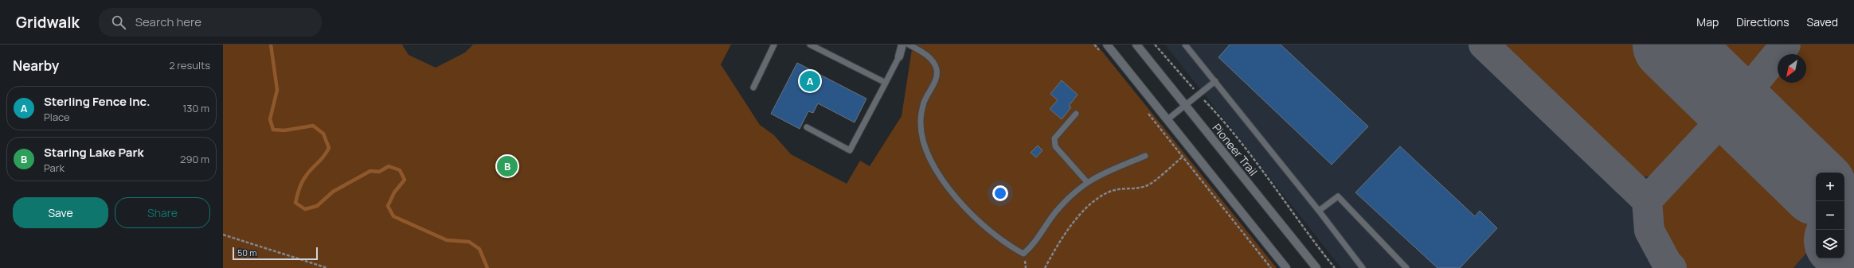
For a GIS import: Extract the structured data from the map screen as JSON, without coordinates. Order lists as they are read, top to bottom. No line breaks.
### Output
{"streets":{"main road":["Pioneer Trail"]},"scale_bar":"50 m","north":"bottom left","page":{"header":"Gridwalk","search":"Search here","nav":["Map","Directions","Saved"],"heading":["Nearby","2 results"],"pins":["A","B"],"list":[{"mark":"A","name":"Sterling Fence Inc.","note":"Place","value":"130 m"},{"mark":"B","name":"Staring Lake Park","note":"Park","value":"290 m"}],"map_buttons":["+","−"],"buttons":["Save","Share"],"scale":"50 m"}}
